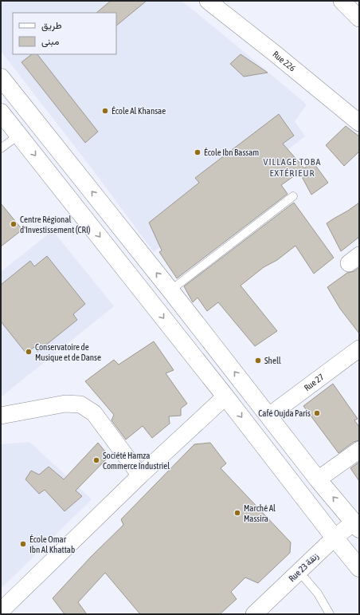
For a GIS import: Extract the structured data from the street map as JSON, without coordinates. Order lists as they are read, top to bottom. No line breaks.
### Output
{"streets":{"street":["Rue 226","Rue 27","Rue 23 زنقة"]},"districts":["VILLAGE TOBA EXTÉRIEUR"],"places":["École Al Khansae","École Ibn Bassam","Centre Régional d'Investissement (CRI)","Conservatoire de Musique et de Danse","Shell","Café Oujda Paris","Société Hamza Commerce Industriel","Marché Al Massira","École Omar Ibn Al Khattab"],"legend":["طريق","مبنى"]}
